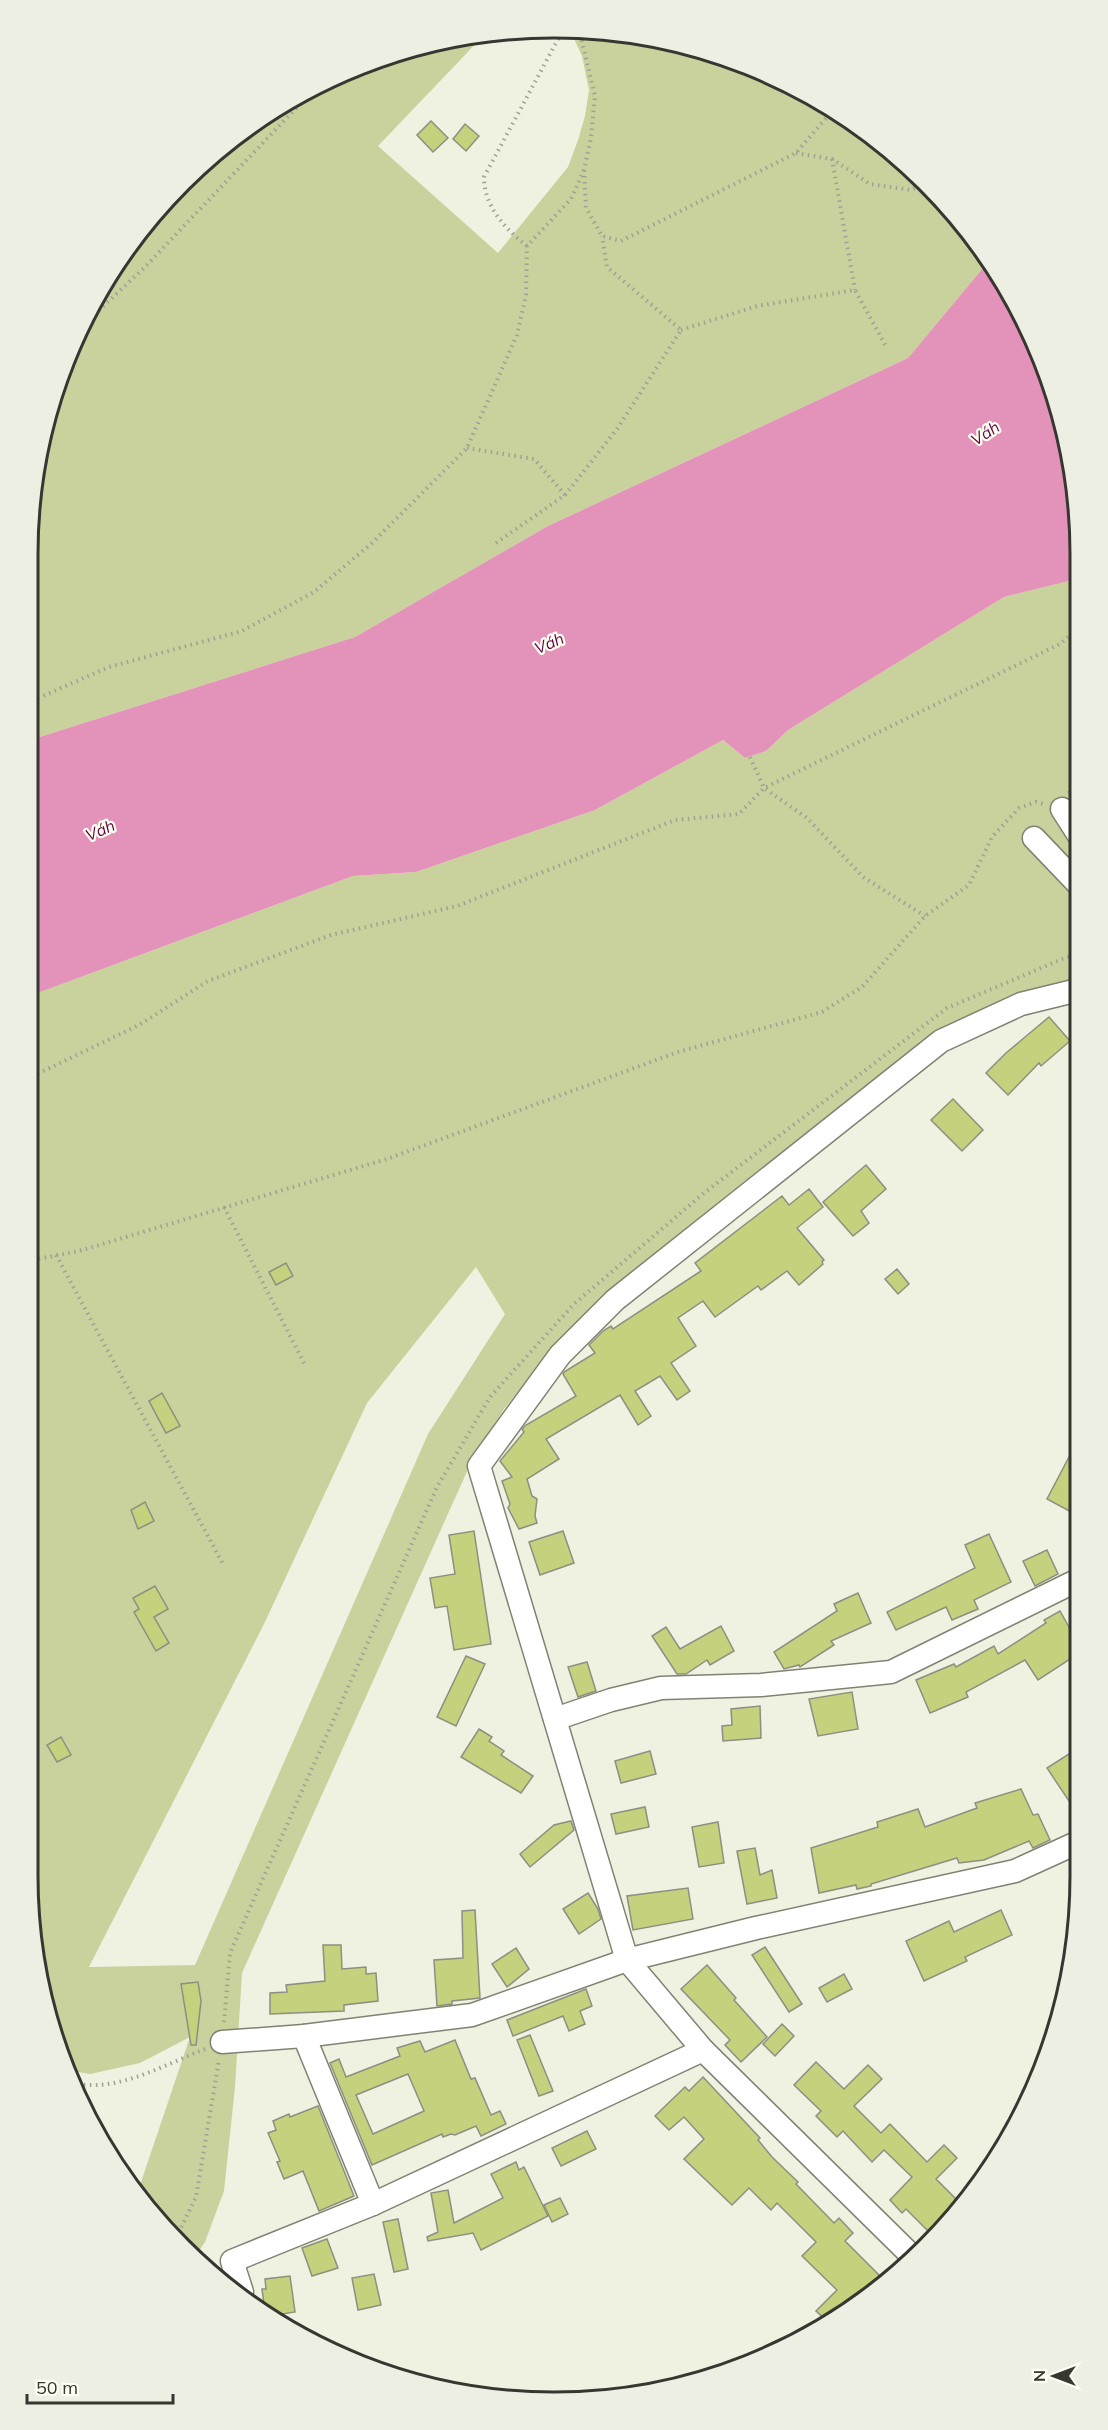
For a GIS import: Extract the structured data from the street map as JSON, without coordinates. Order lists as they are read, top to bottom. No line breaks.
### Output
{"water":["Váh"],"scale_bar":"50 m","north":"left"}
